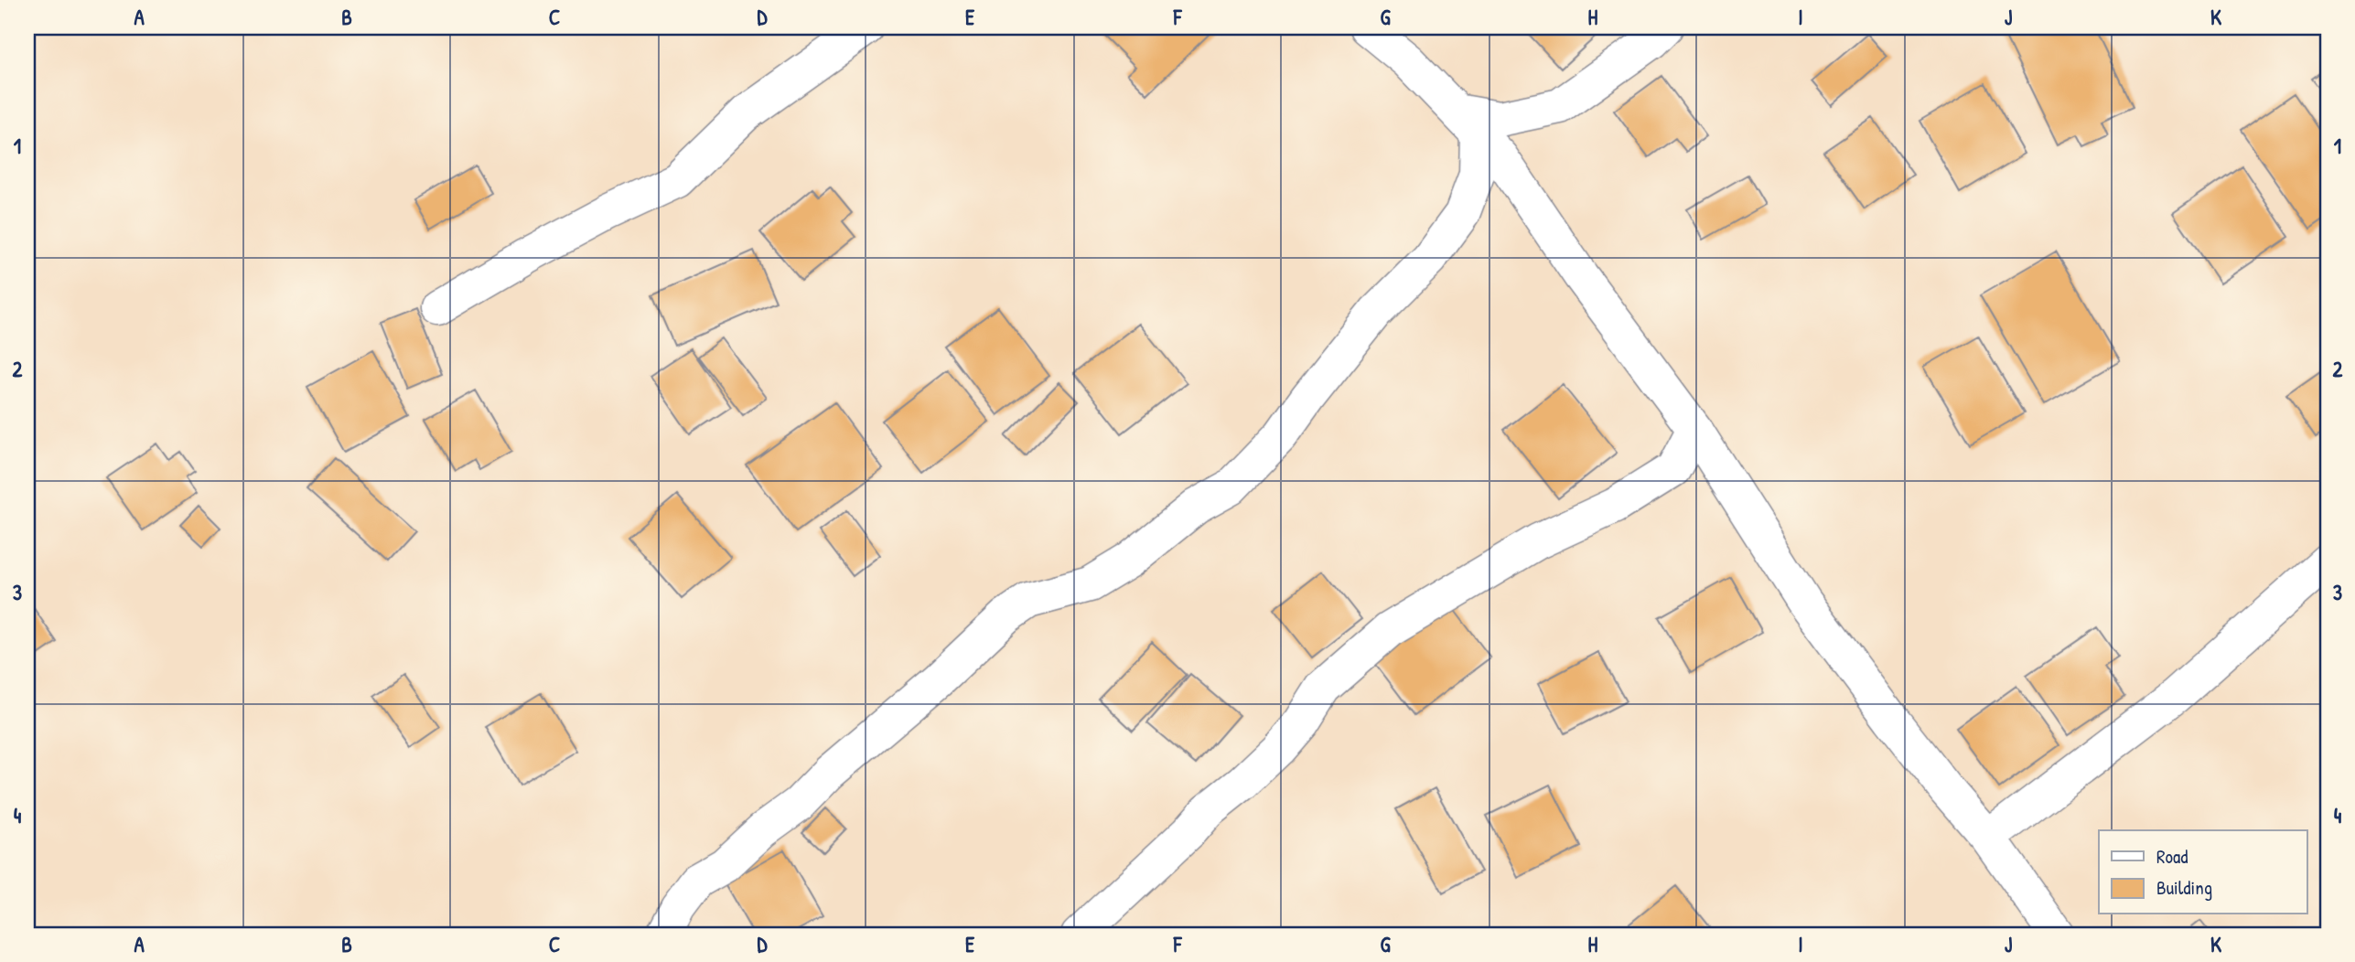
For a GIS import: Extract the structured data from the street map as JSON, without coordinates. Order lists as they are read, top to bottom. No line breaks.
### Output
{"legend":["Road","Building"],"grid":{"columns":["A","B","C","D","E","F","G","H","I","J","K"],"rows":["1","2","3","4"]}}
